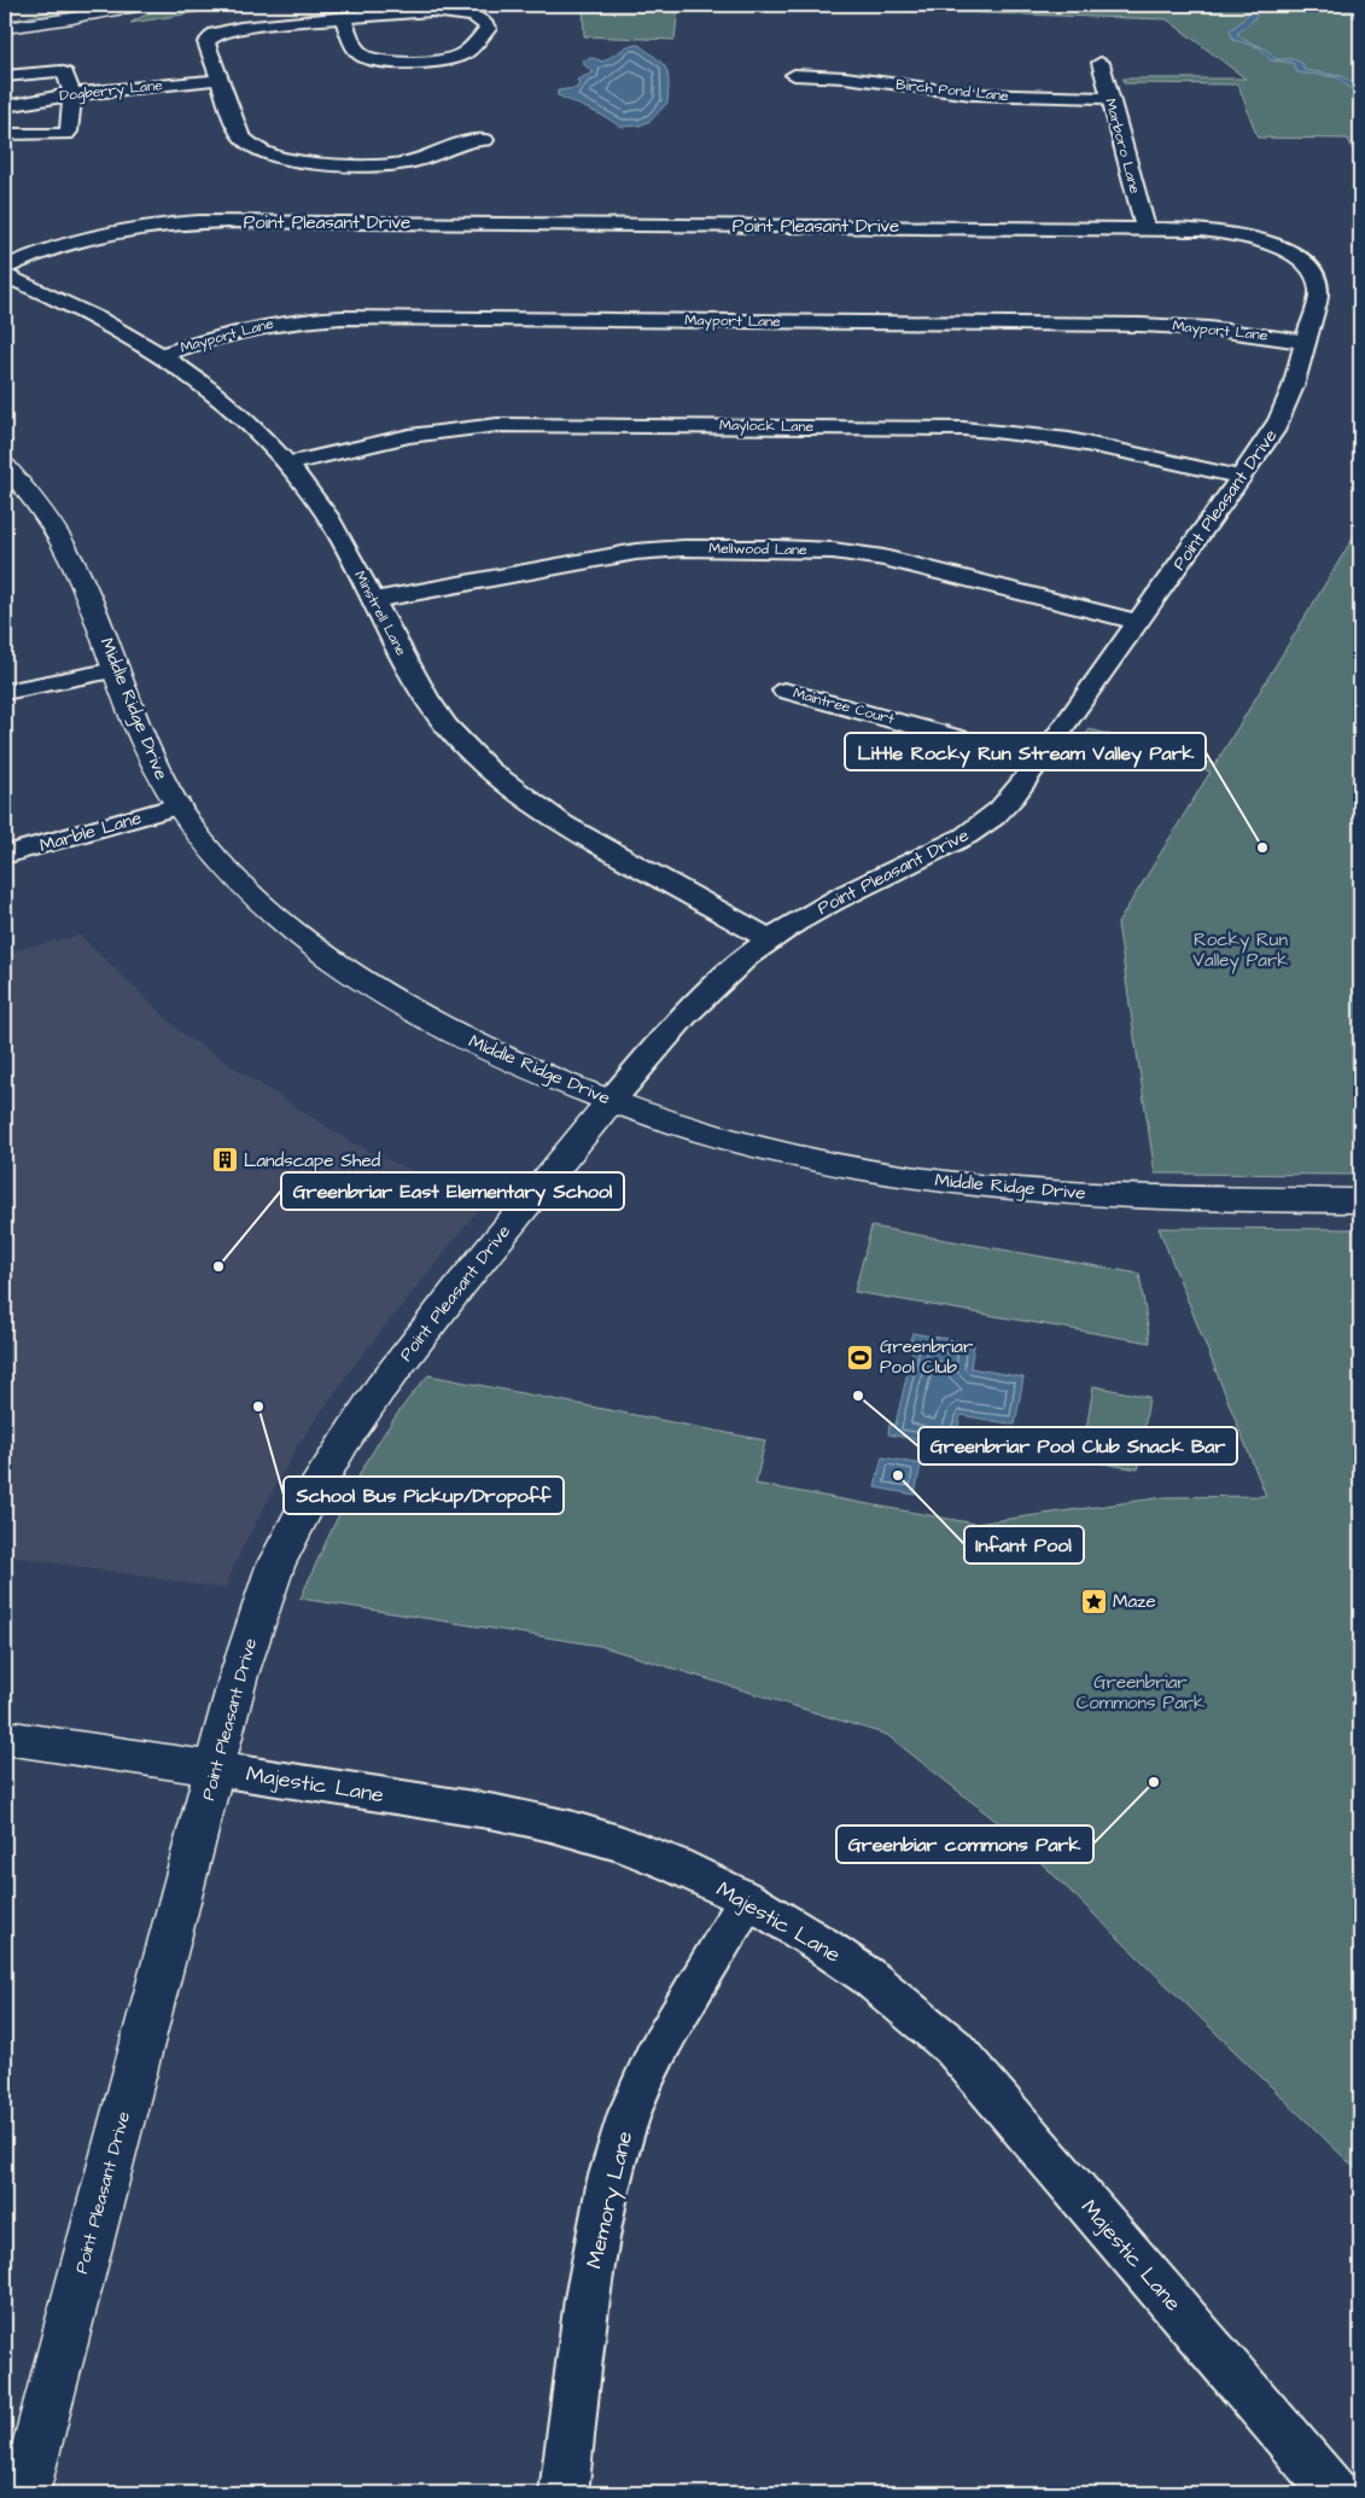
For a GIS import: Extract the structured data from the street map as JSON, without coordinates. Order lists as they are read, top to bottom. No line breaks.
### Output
{"streets":{"main road":["Point Pleasant Drive","Middle Ridge Drive","Majestic Lane"],"street":["Dogberry Lane","Birch Pond Lane","Marboro Lane","Mayport Lane","Maylock Lane","Mellwood Lane","Minstrell Lane","Maintree Court","Marble Lane","Memory Lane"]},"crossings":[["Birch Pond Lane","Marboro Lane"],["Marboro Lane","Point Pleasant Drive"],["Point Pleasant Drive","Mayport Lane"],["Point Pleasant Drive","Maylock Lane"],["Point Pleasant Drive","Mellwood Lane"],["Point Pleasant Drive","Minstrell Lane"],["Point Pleasant Drive","Maintree Court"],["Point Pleasant Drive","Middle Ridge Drive"],["Point Pleasant Drive","Majestic Lane"],["Mayport Lane","Minstrell Lane"],["Maylock Lane","Minstrell Lane"],["Mellwood Lane","Minstrell Lane"],["Middle Ridge Drive","Marble Lane"],["Majestic Lane","Memory Lane"]],"parks":["Rocky Run Valley Park","Greenbriar Commons Park"],"places":{"other":["Little Rocky Run Stream Valley Park","Greenbriar East Elementary School","Greenbriar Pool Club Snack Bar","School Bus Pickup/Dropoff","Infant Pool","Greenbiar commons Park"],"building":["Landscape Shed"],"sports":["Greenbriar Pool Club"],"place":["Maze"]}}
